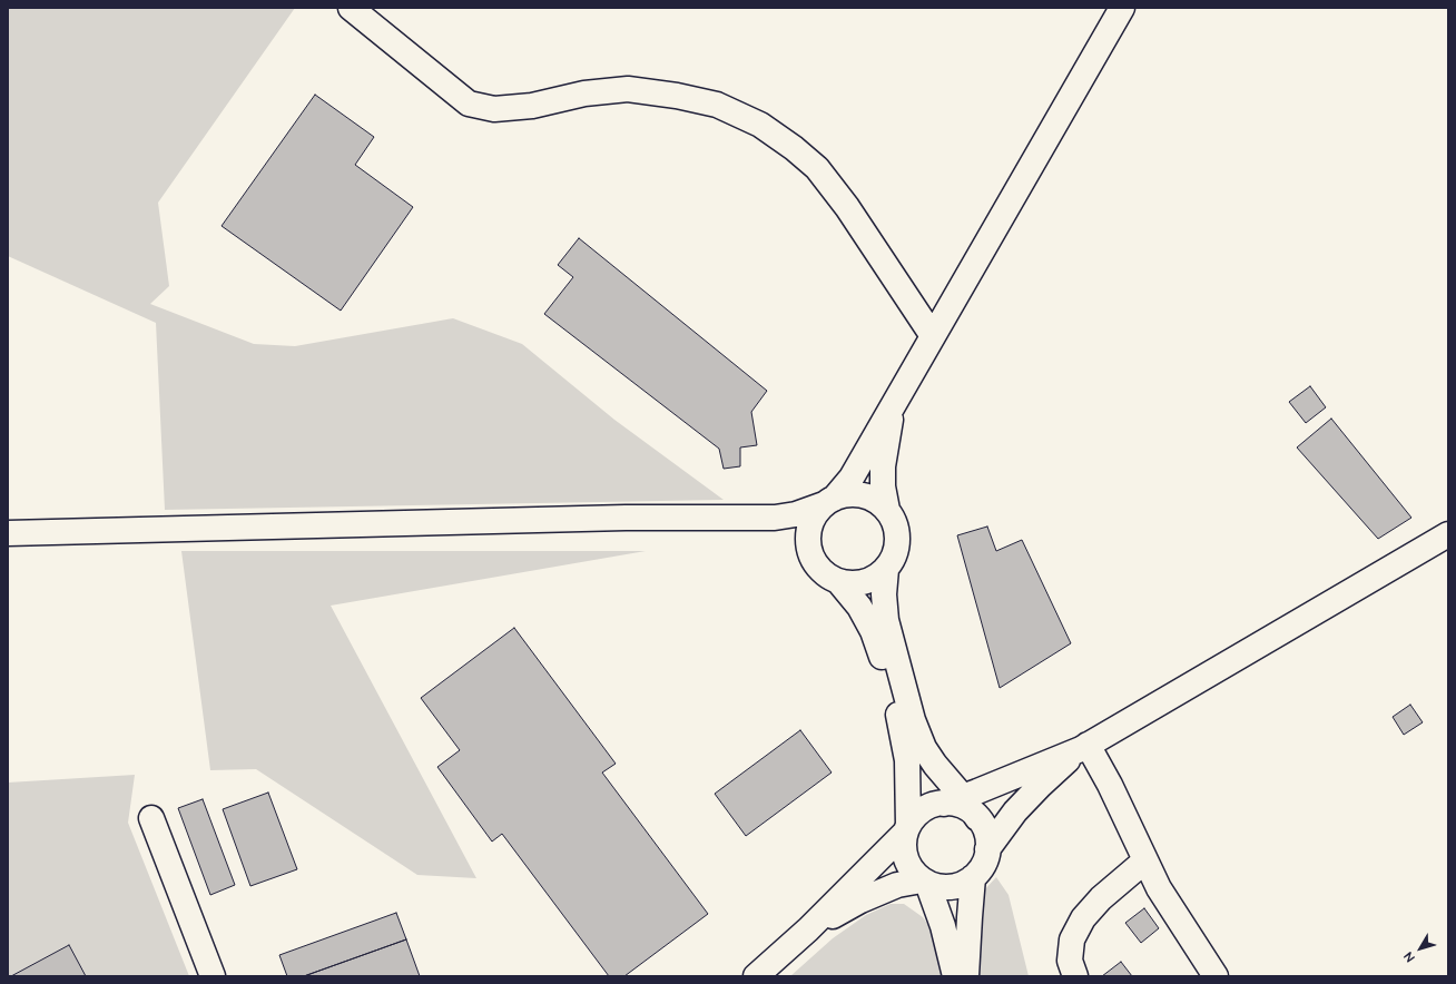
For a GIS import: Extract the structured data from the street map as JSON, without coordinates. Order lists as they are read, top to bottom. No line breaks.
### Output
{"north":"bottom left"}
